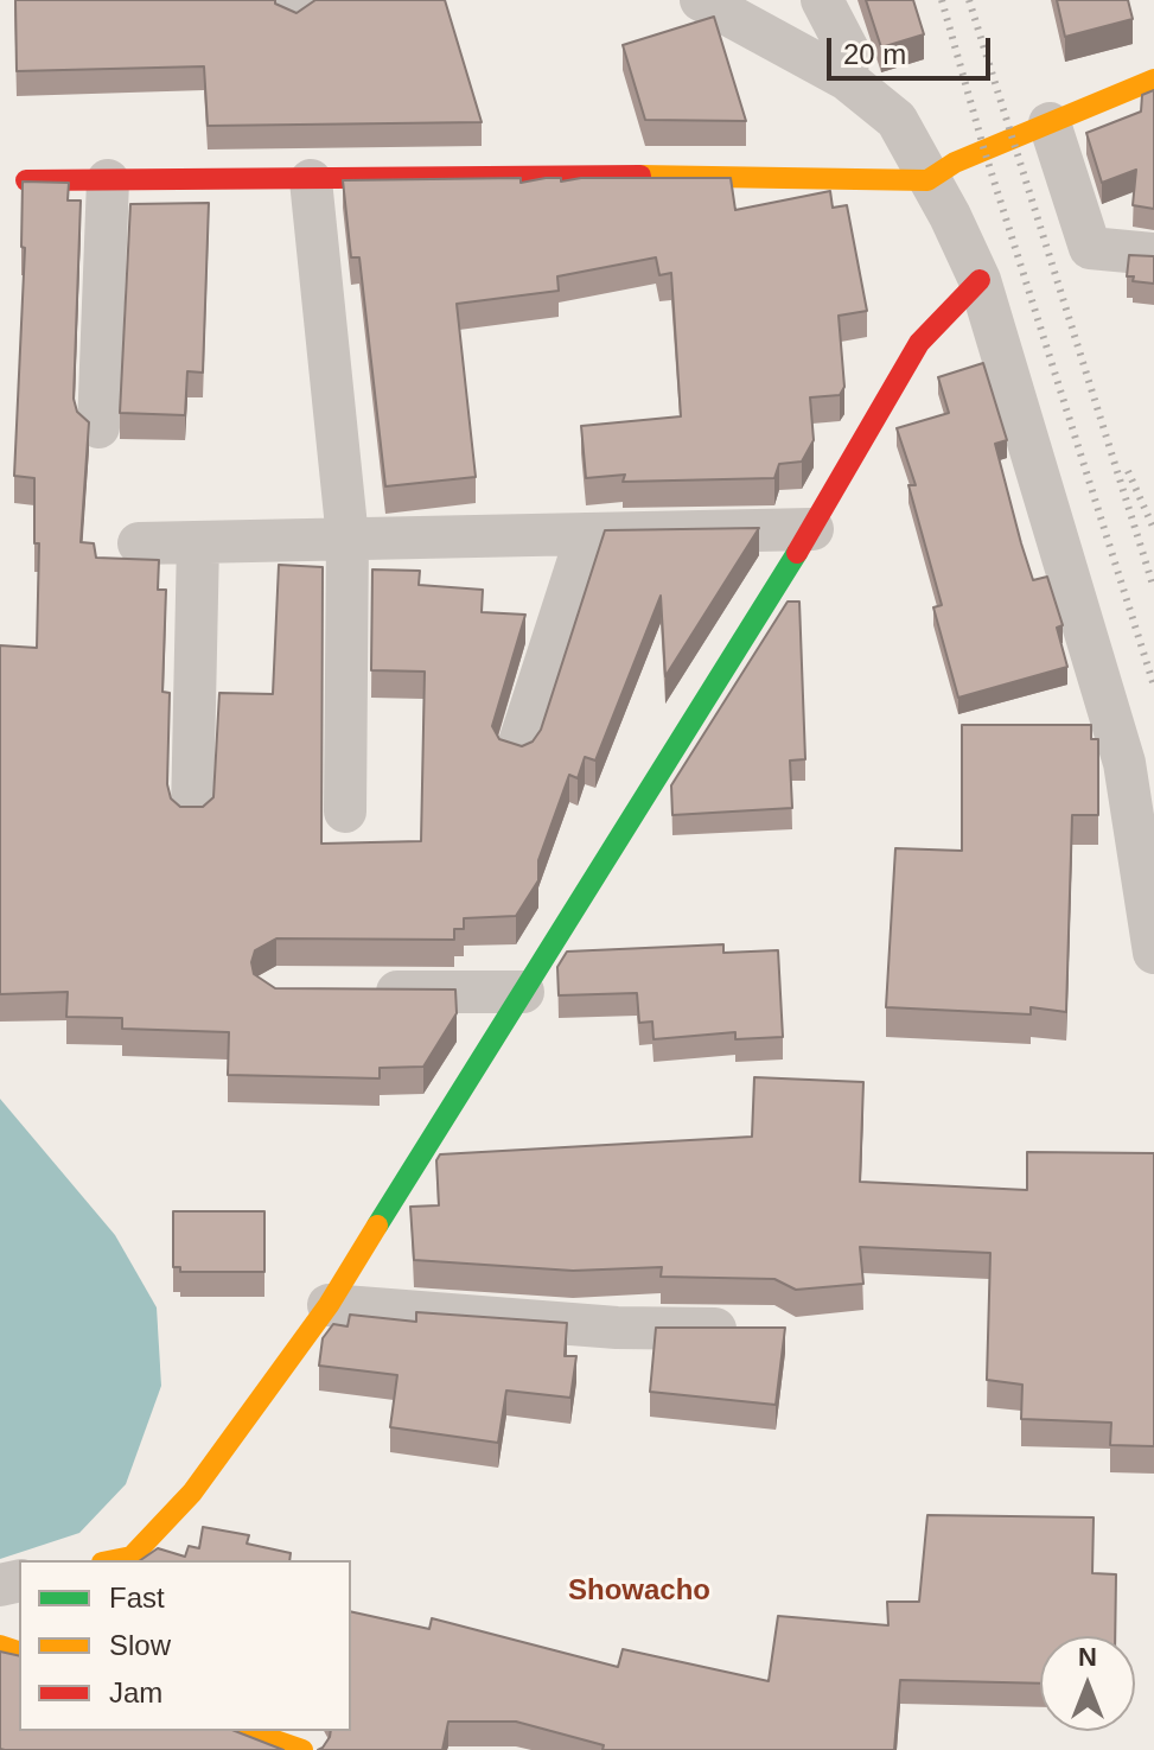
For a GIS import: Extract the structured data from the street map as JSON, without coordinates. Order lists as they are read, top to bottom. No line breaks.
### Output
{"districts":["Showacho"],"legend":["Fast","Slow","Jam"],"scale_bar":"20 m","north":"top"}
